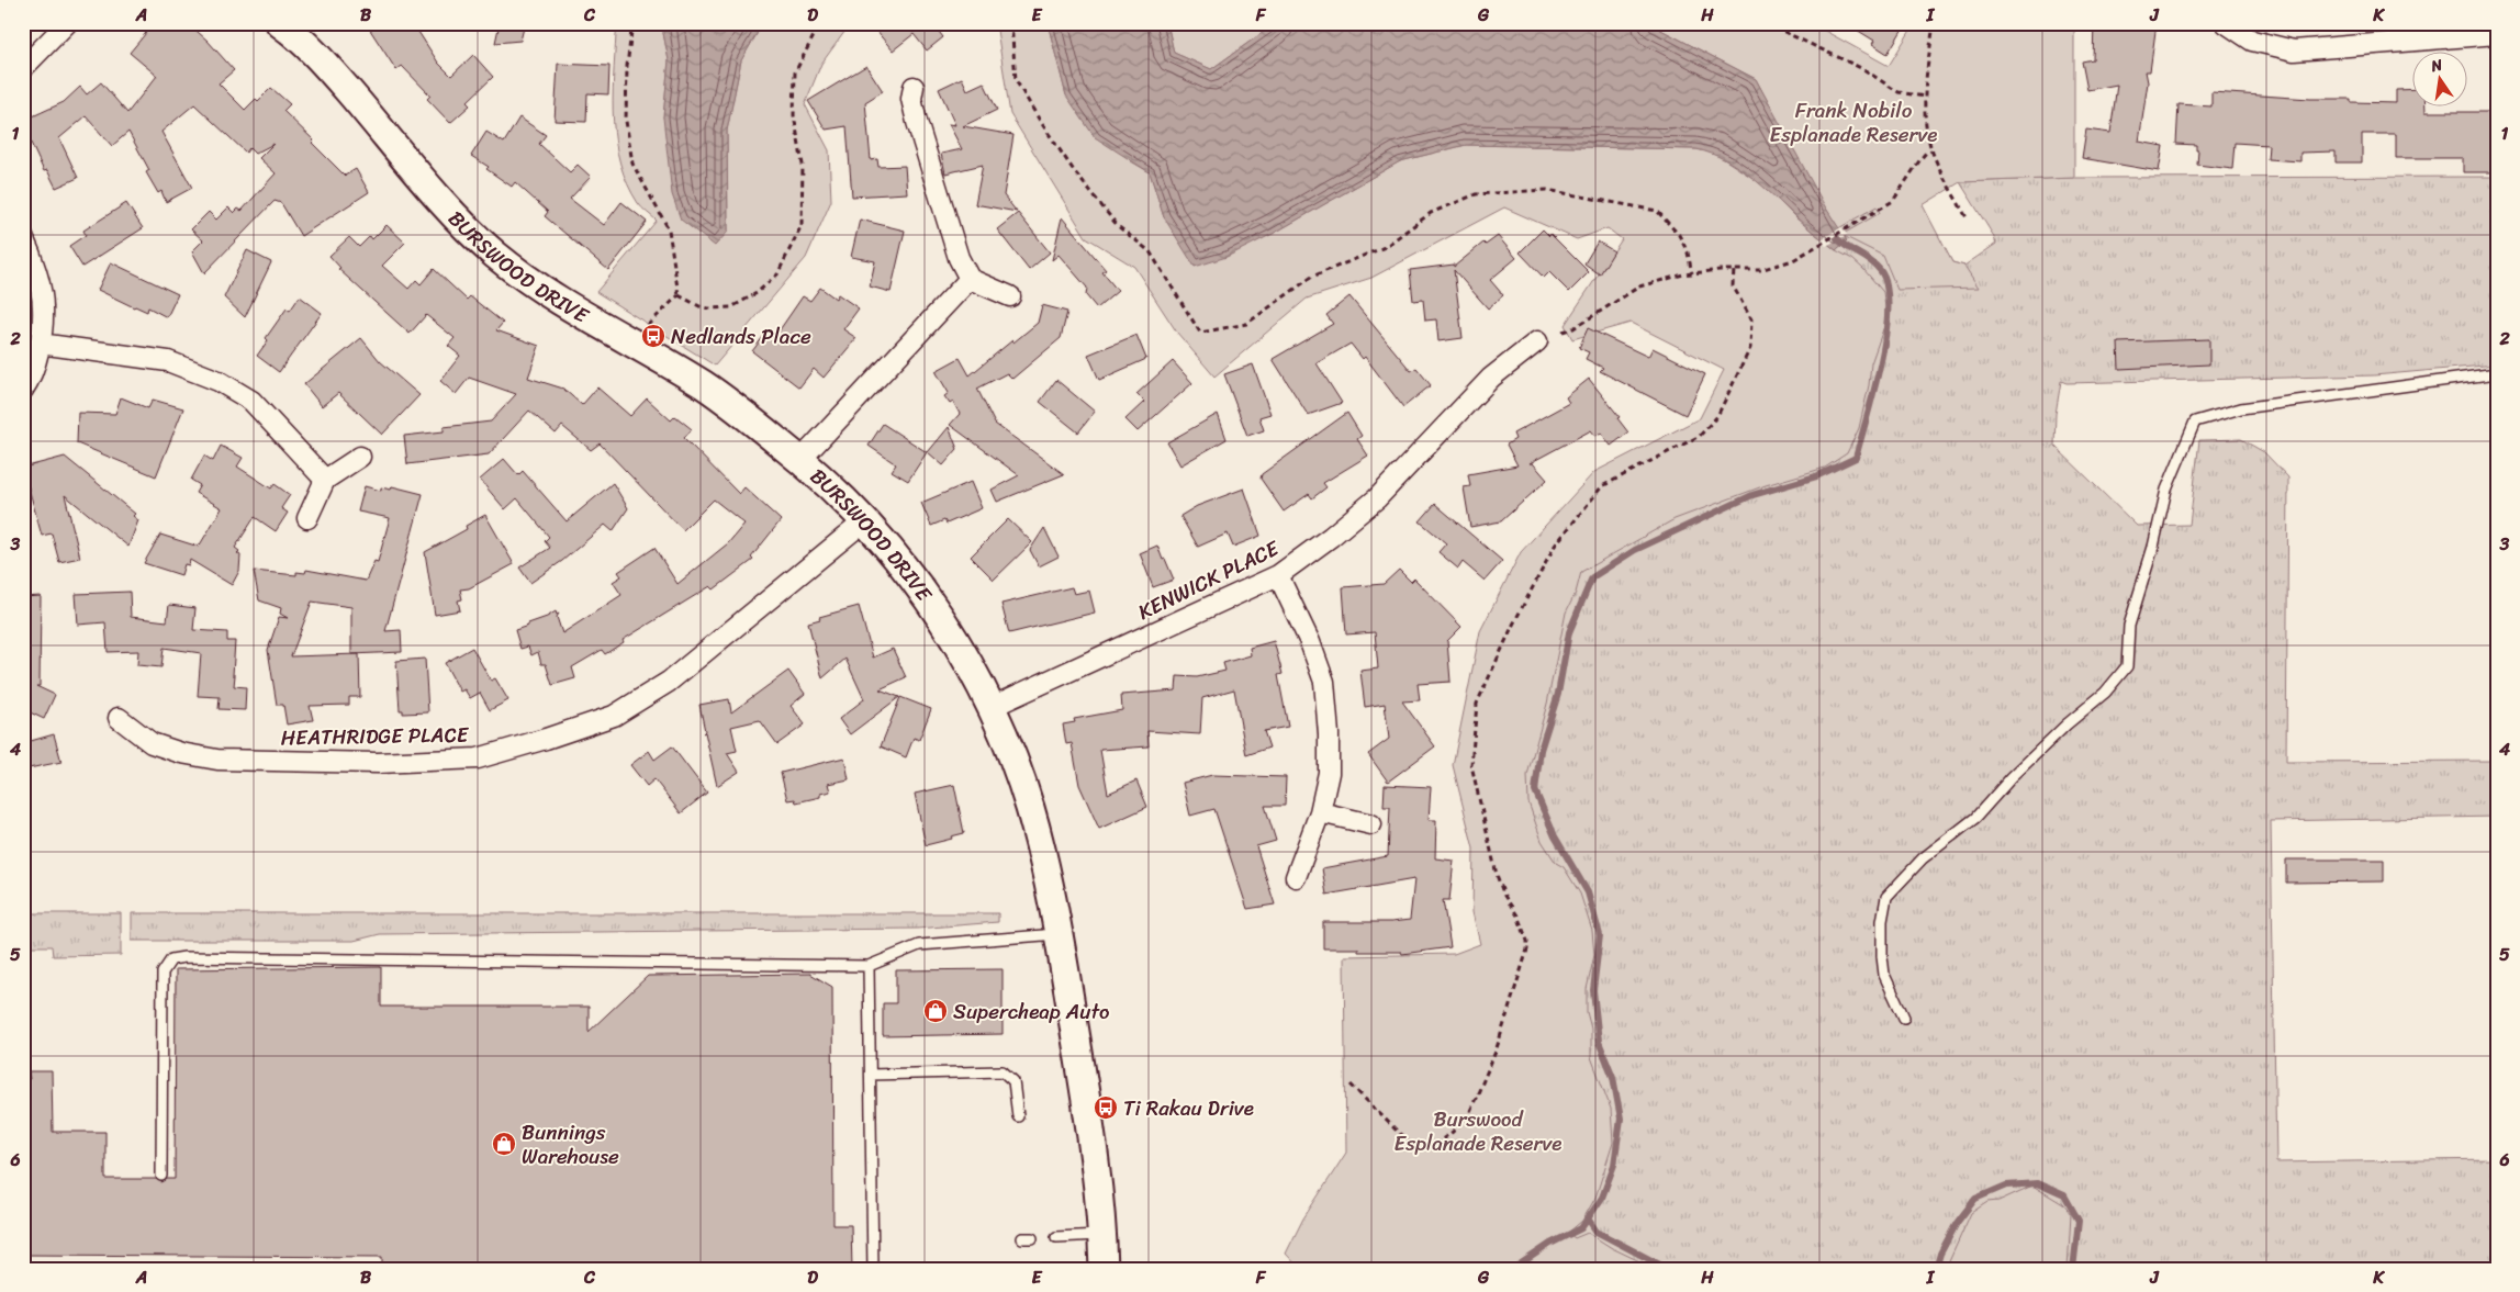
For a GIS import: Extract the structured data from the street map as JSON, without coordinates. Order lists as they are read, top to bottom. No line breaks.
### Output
{"streets":{"street":["BURSWOOD DRIVE","KENWICK PLACE","HEATHRIDGE PLACE"]},"crossings":[["BURSWOOD DRIVE","KENWICK PLACE"],["BURSWOOD DRIVE","HEATHRIDGE PLACE"]],"parks":["Frank Nobilo Esplanade Reserve","Burswood Esplanade Reserve"],"places":{"bus stop":["Nedlands Place","Ti Rakau Drive"],"shop":["Supercheap Auto","Bunnings Warehouse"]},"north":"top","grid":{"columns":["A","B","C","D","E","F","G","H","I","J","K"],"rows":["1","2","3","4","5","6"]}}
